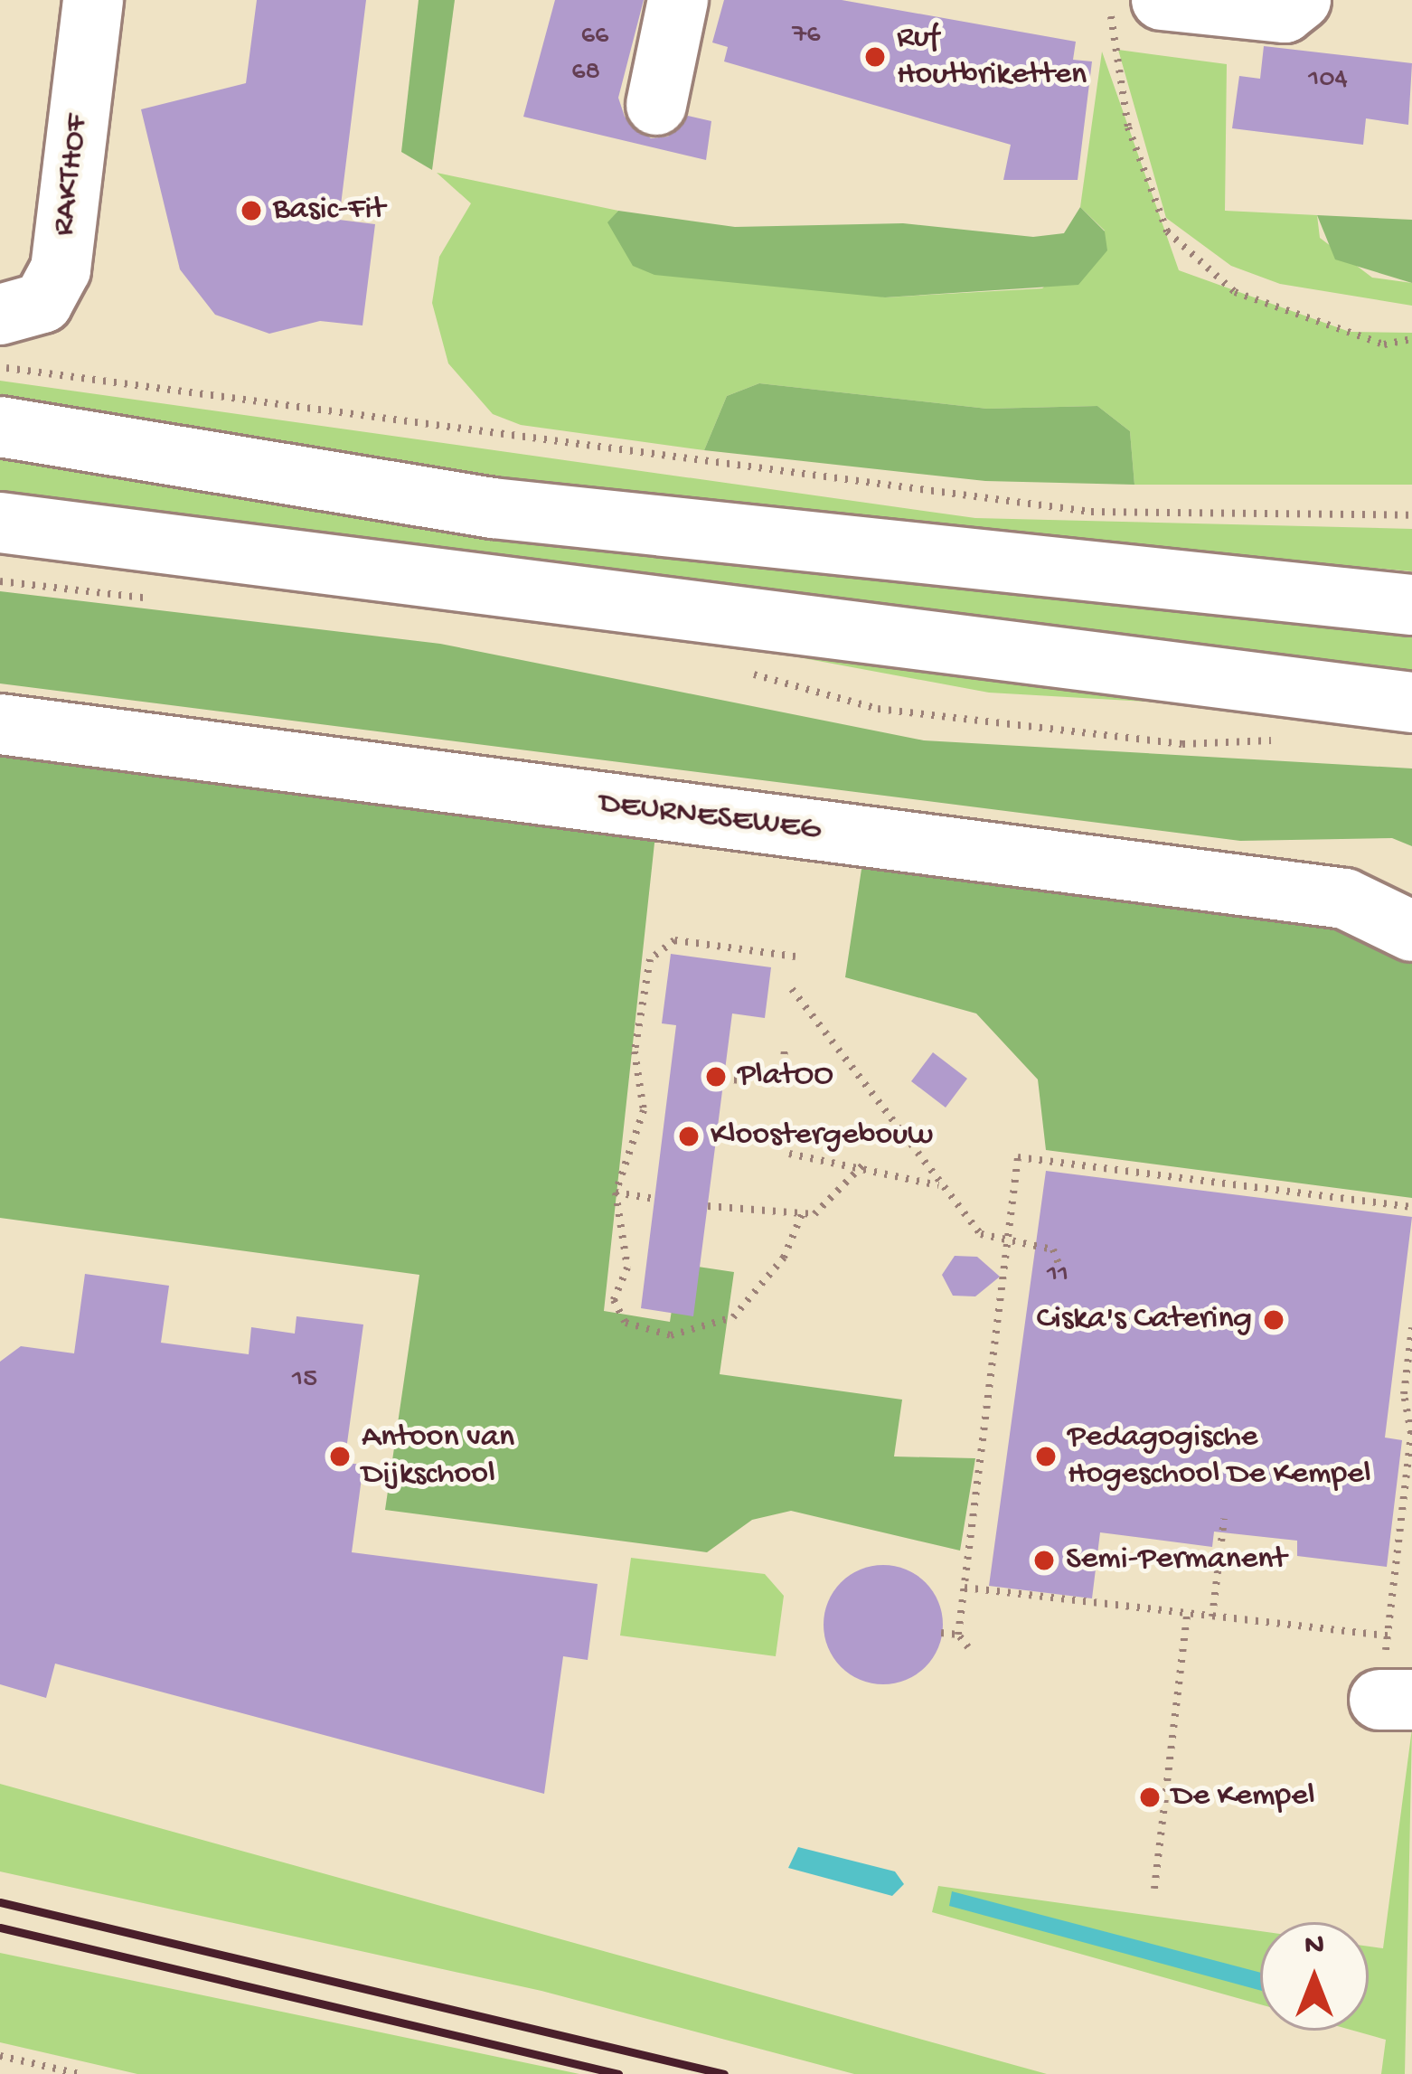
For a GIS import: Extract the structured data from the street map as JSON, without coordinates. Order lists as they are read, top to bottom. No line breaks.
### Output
{"streets":{"main road":["RAKTHOF","DEURNESEWEG"]},"places":["Ruf Houtbriketten","Basic-Fit","PlatOO","Kloostergebouw","Ciska's Catering","Antoon van Dijkschool","Pedagogische Hogeschool De Kempel","Semi-Permanent","De Kempel"],"house_numbers":["76","66","68","104","11","15"],"north":"top"}
